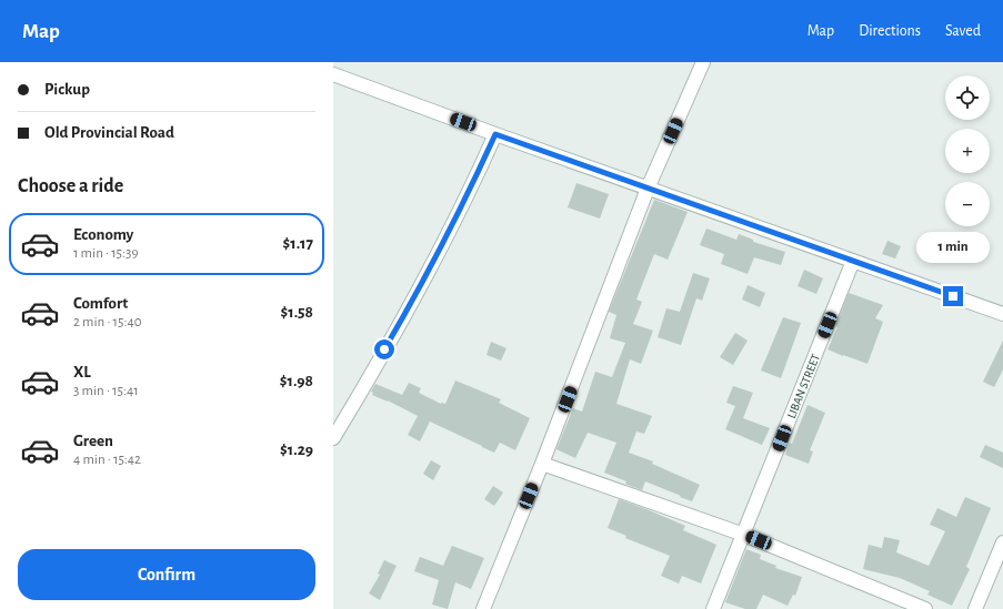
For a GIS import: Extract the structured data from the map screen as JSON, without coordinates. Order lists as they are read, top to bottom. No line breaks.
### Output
{"streets":{"street":["LIBAN STREET"]},"page":{"header":"Map","nav":["Map","Directions","Saved"],"banner":["Pickup","Old Provincial Road"],"map_buttons":["+","−"],"heading":"Choose a ride","list":[{"name":"Economy","note":"1 min · 15:39","value":"$1.17"},{"name":"Comfort","note":"2 min · 15:40","value":"$1.58"},{"name":"XL","note":"3 min · 15:41","value":"$1.98"},{"name":"Green","note":"4 min · 15:42","value":"$1.29"}],"bubble":"1 min","buttons":"Confirm"}}
